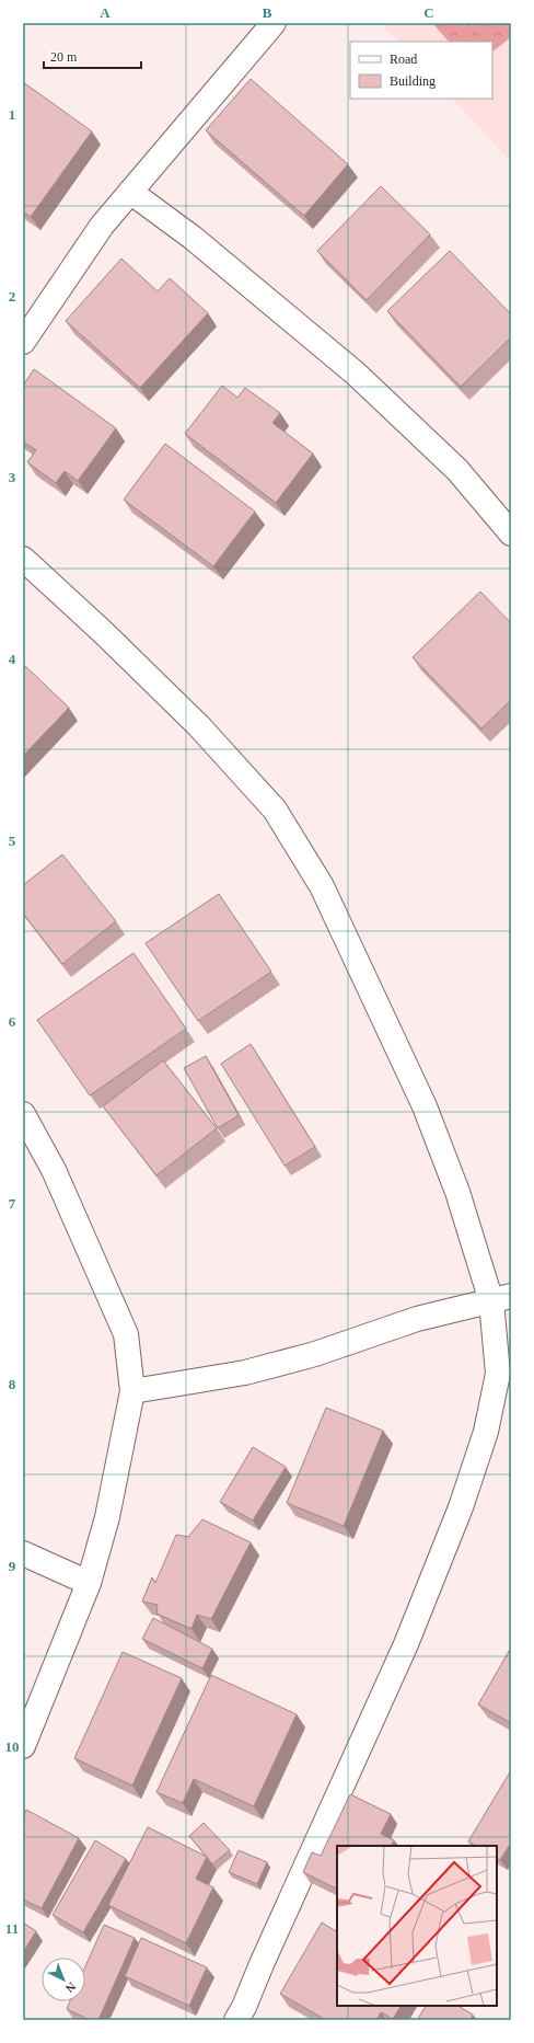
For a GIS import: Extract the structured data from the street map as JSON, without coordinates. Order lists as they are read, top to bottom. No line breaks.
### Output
{"legend":["Road","Building"],"scale_bar":"20 m","north":"bottom right","grid":{"columns":["A","B","C"],"rows":["1","2","3","4","5","6","7","8","9","10","11"]}}
